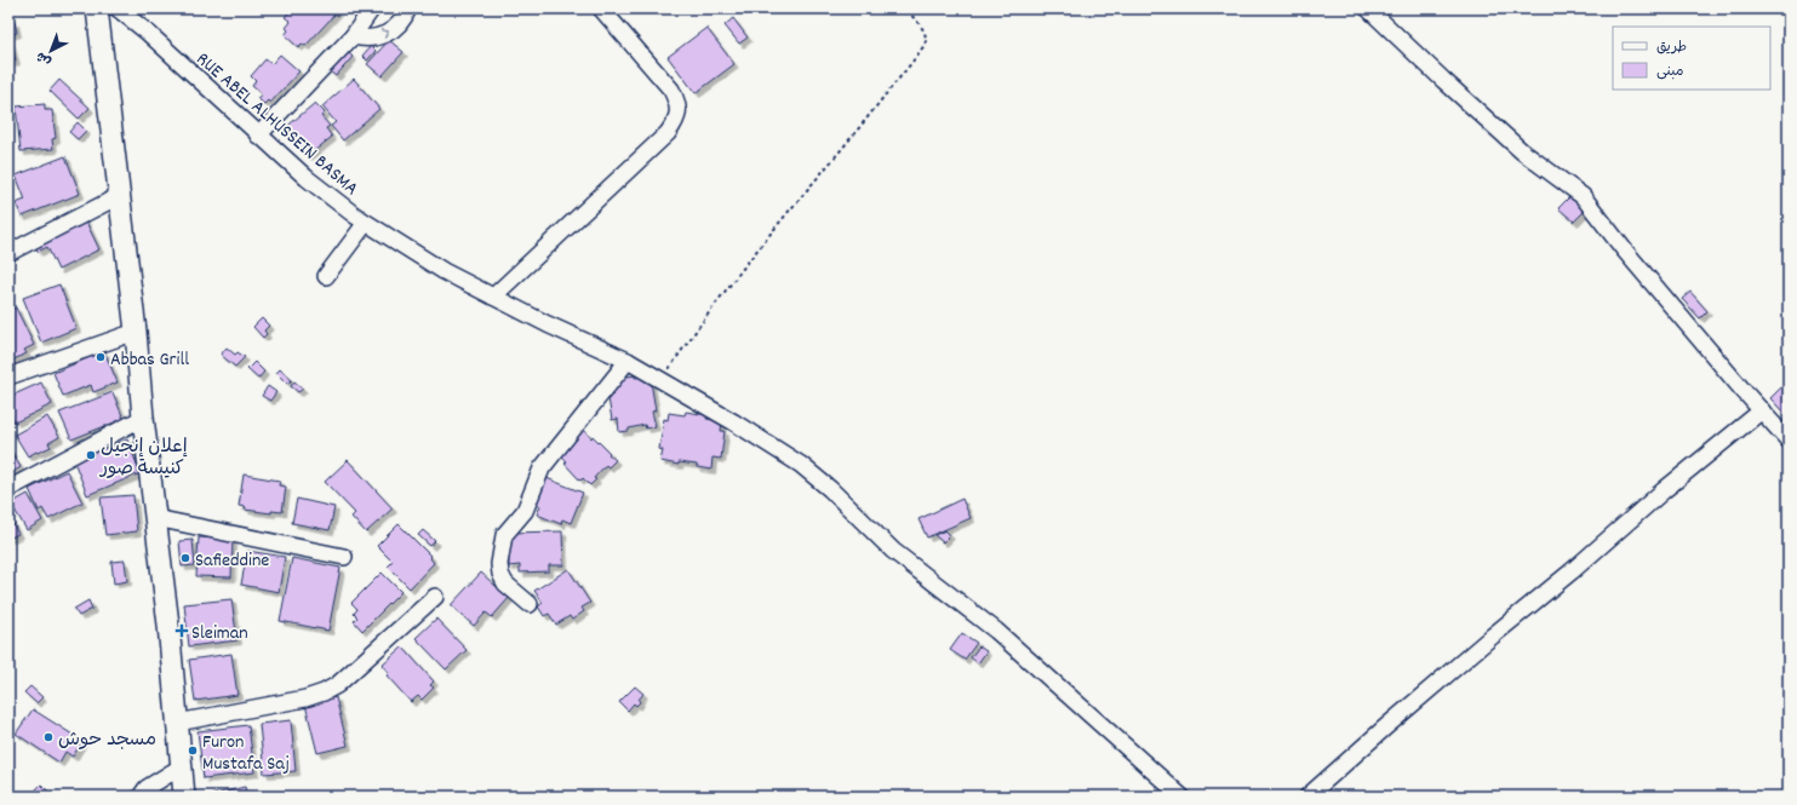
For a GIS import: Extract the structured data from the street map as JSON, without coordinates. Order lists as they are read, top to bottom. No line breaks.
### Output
{"streets":{"street":["RUE ABEL ALHUSSEIN BASMA"]},"places":{"other":["Abbas Grill","إعلان إنجيل كنيسة صور","Safieddine","مسجد حوش","Furon Mustafa Saj"],"health":["Sleiman"]},"legend":["طريق","مبنى"],"north":"bottom left"}
